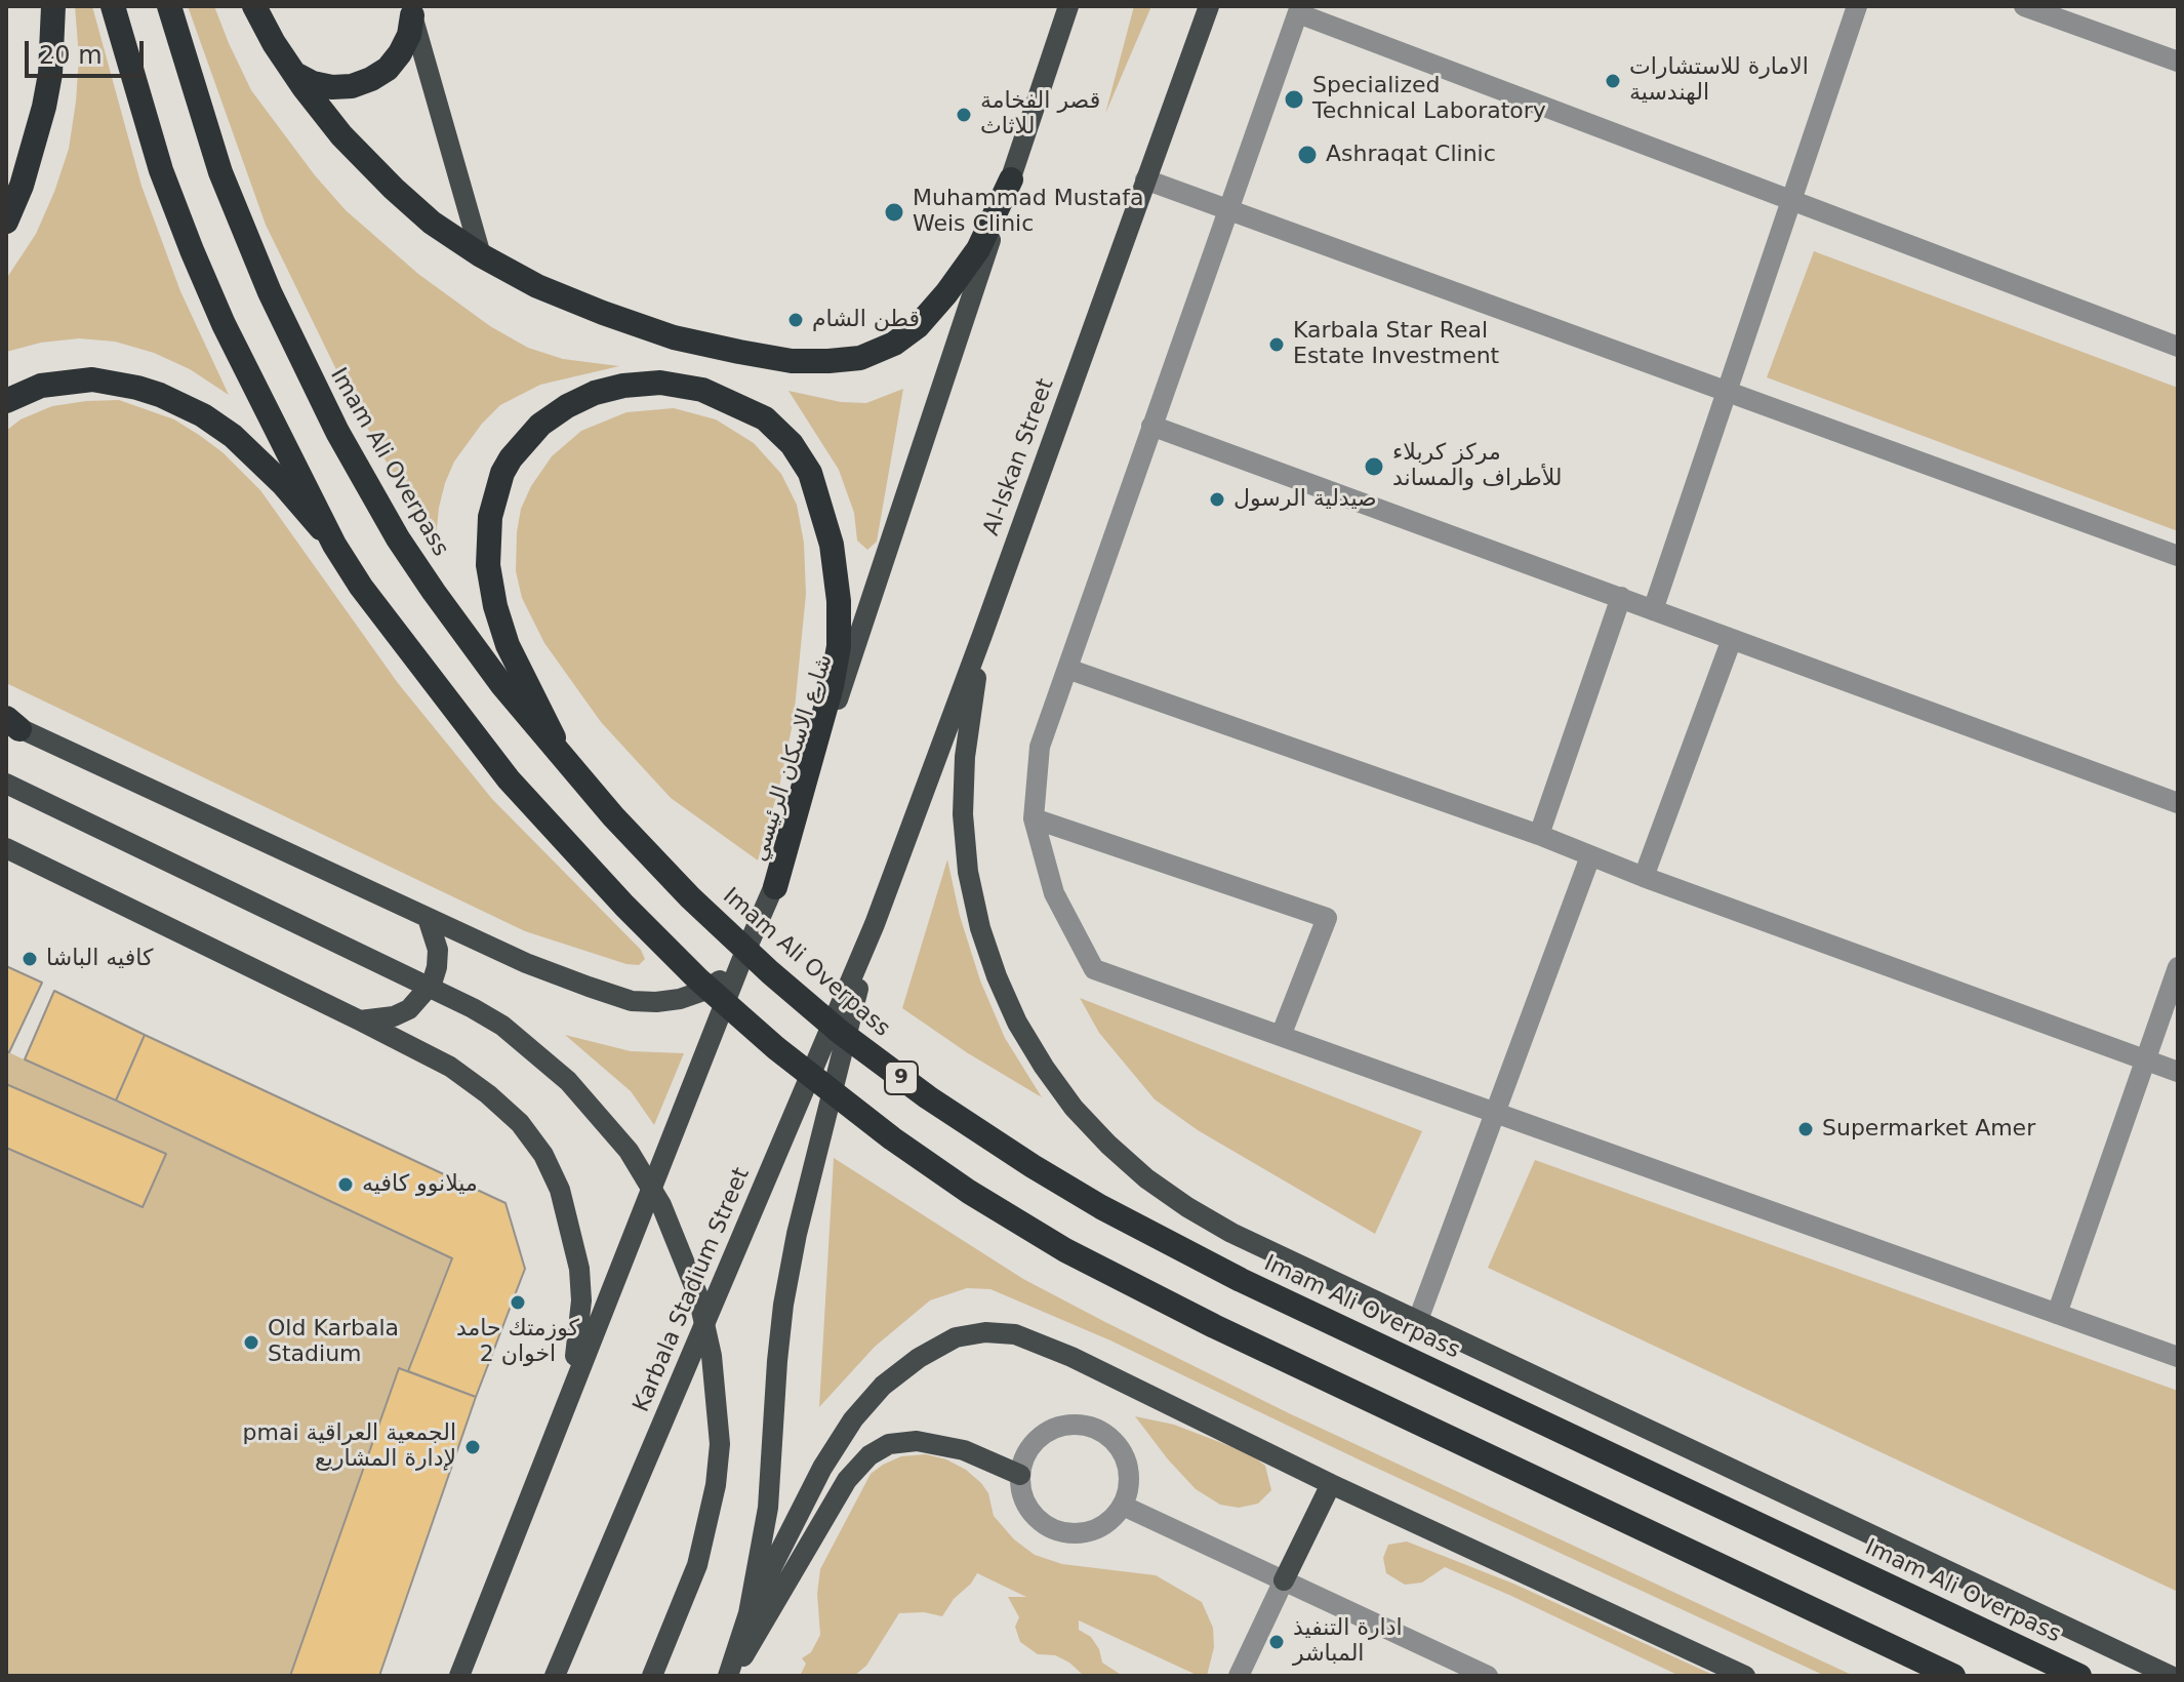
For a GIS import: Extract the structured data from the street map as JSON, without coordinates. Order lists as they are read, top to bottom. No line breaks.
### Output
{"streets":{"highway":["Imam Ali Overpass","9"],"main road":["Al-Iskan Street","شارع الاسكان الرئيسي","Karbala Stadium Street"]},"crossings":[["Al-Iskan Street","Karbala Stadium Street"]],"places":["الامارة للاستشارات الهندسية","Specialized Technical Laboratory","قصر الفخامة للاثاث","Ashraqat Clinic","Muhammad Mustafa Weis Clinic","قطن الشام","Karbala Star Real Estate Investment","مركز كربلاء للأطراف والمساند","صيدلية الرسول","كافيه الباشا","Supermarket Amer","ميلانوو كافيه","كوزمتك حامد اخوان 2","Old Karbala Stadium","pmai الجمعية العراقية لإدارة المشاريع","ادارة التنفيذ المباشر"],"scale_bar":"20 m"}
